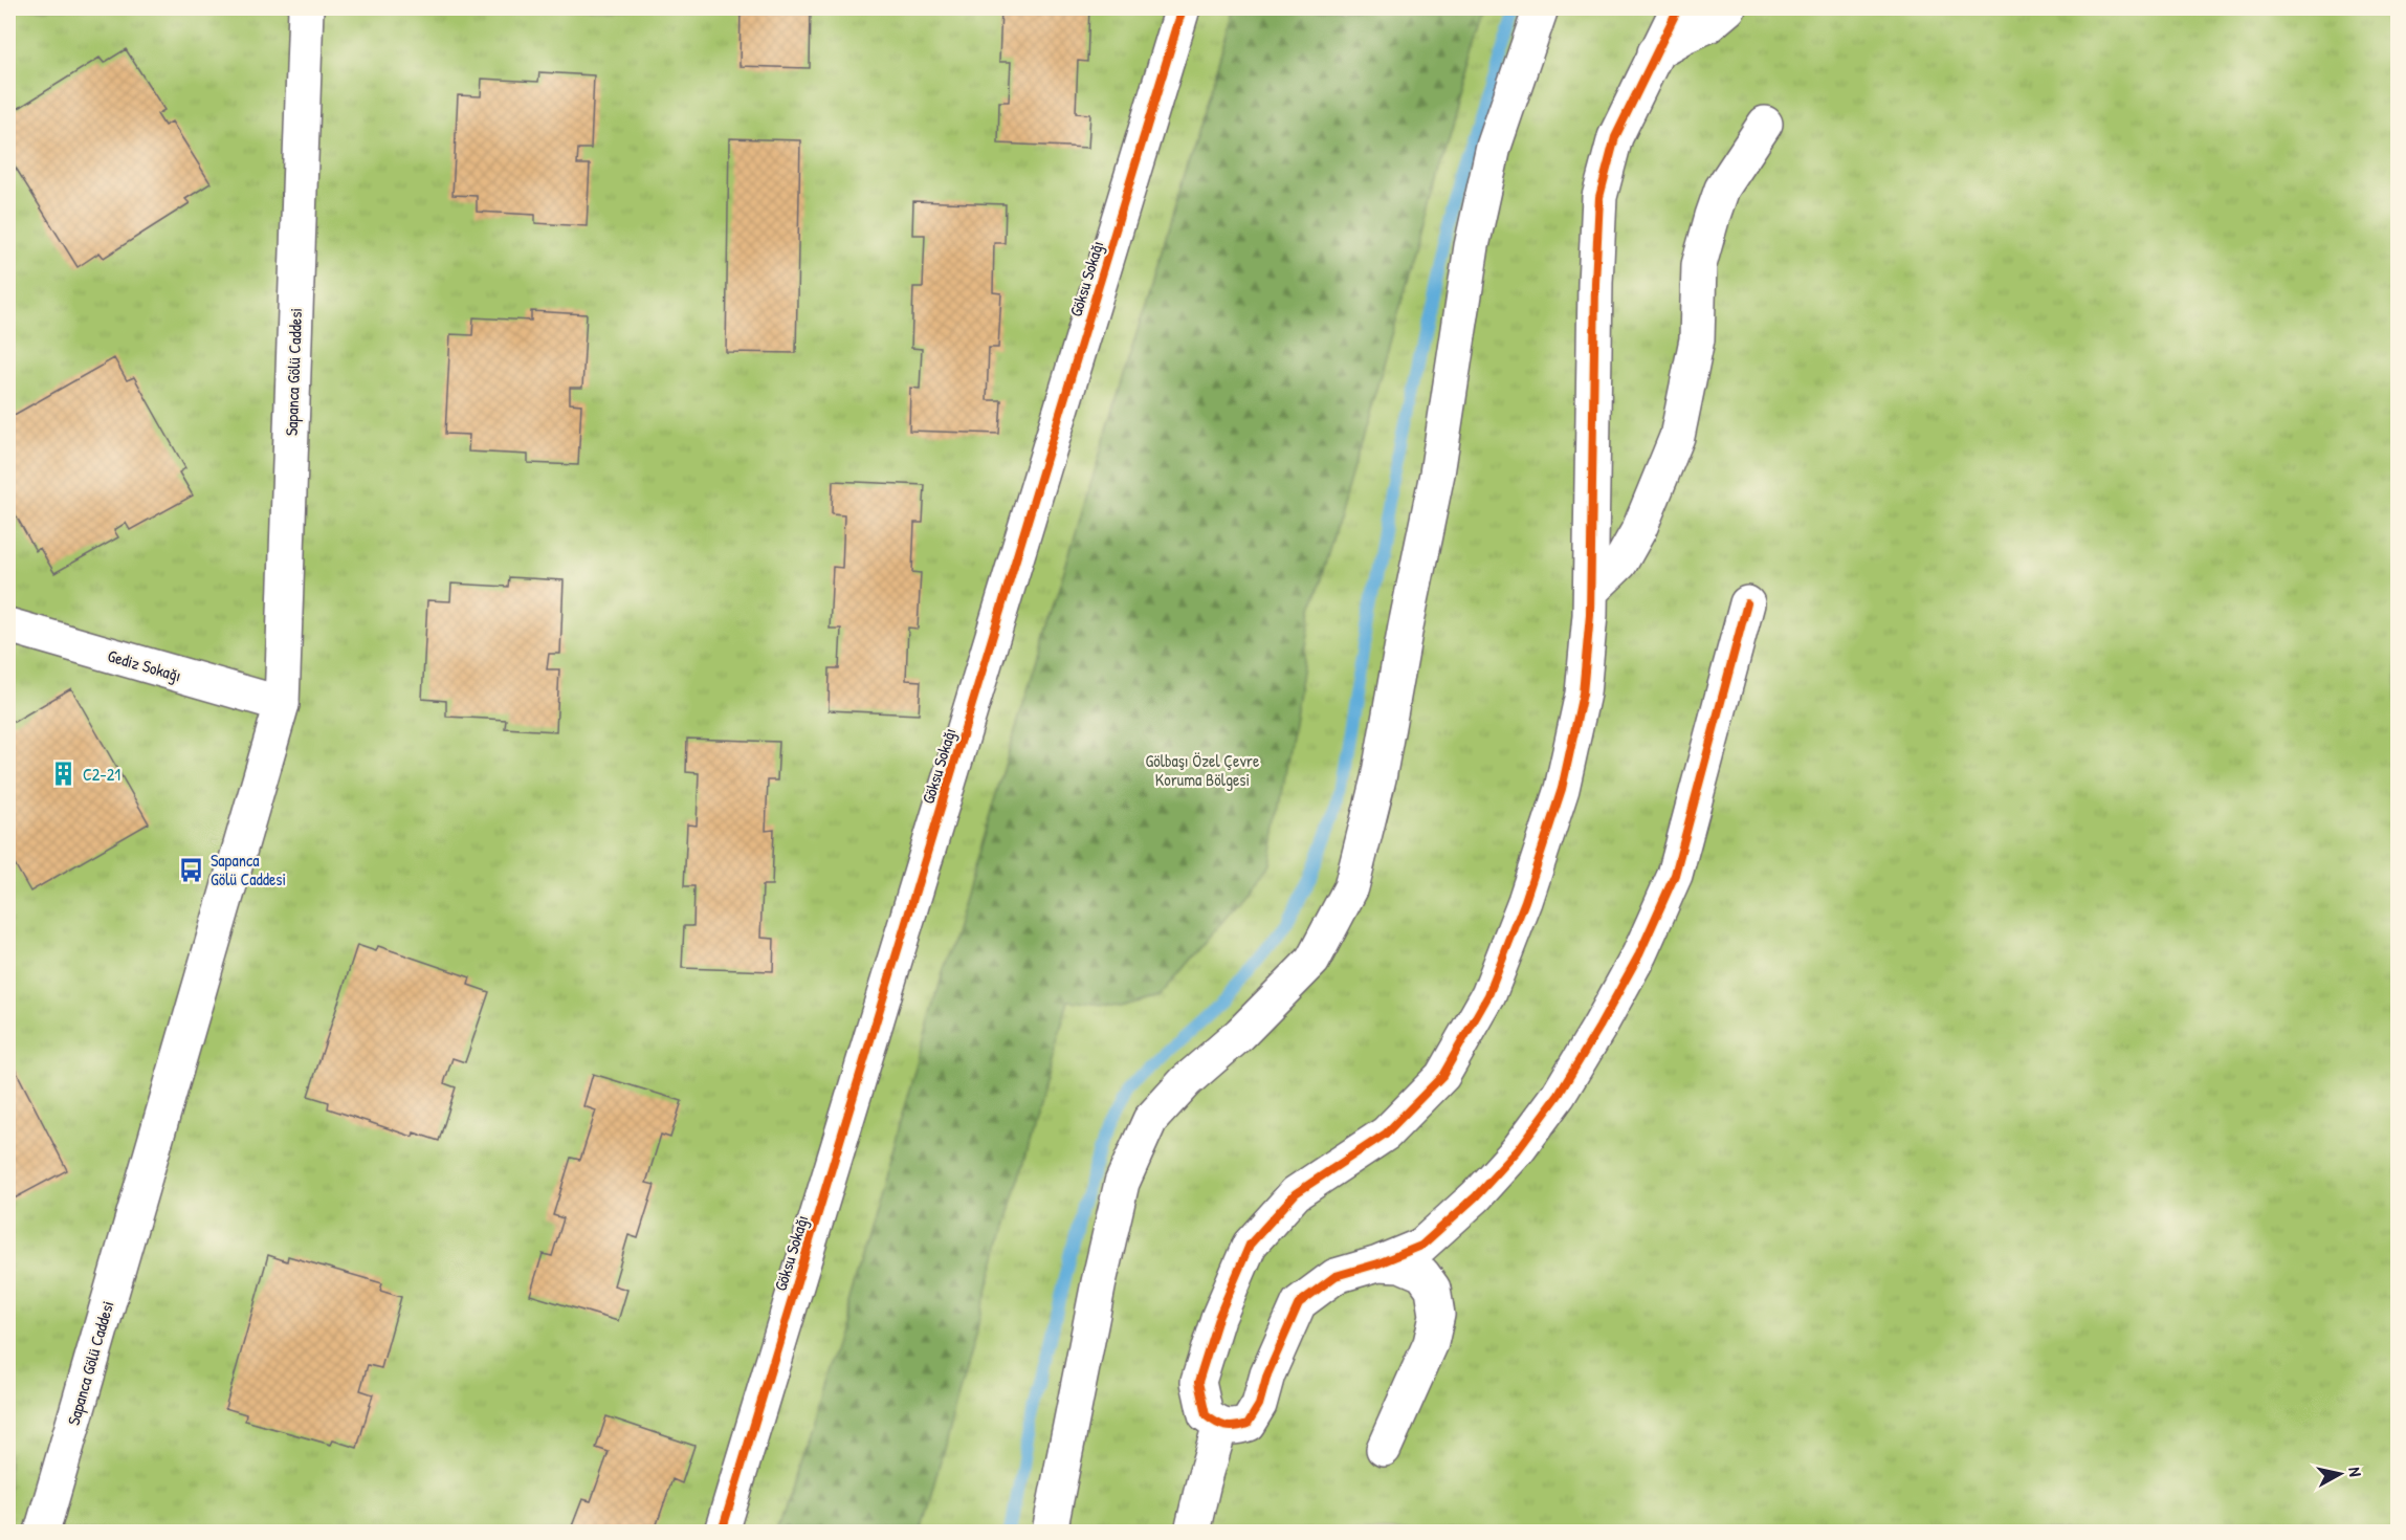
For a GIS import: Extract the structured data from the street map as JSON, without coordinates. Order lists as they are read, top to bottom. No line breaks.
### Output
{"streets":{"street":["Göksu Sokağı","Sapanca Gölü Caddesi","Gediz Sokağı"]},"crossings":[["Sapanca Gölü Caddesi","Gediz Sokağı"]],"parks":["Gölbaşı Özel Çevre Koruma Bölgesi"],"places":{"building":["C2-21"],"bus stop":["Sapanca Gölü Caddesi"]},"north":"right"}
